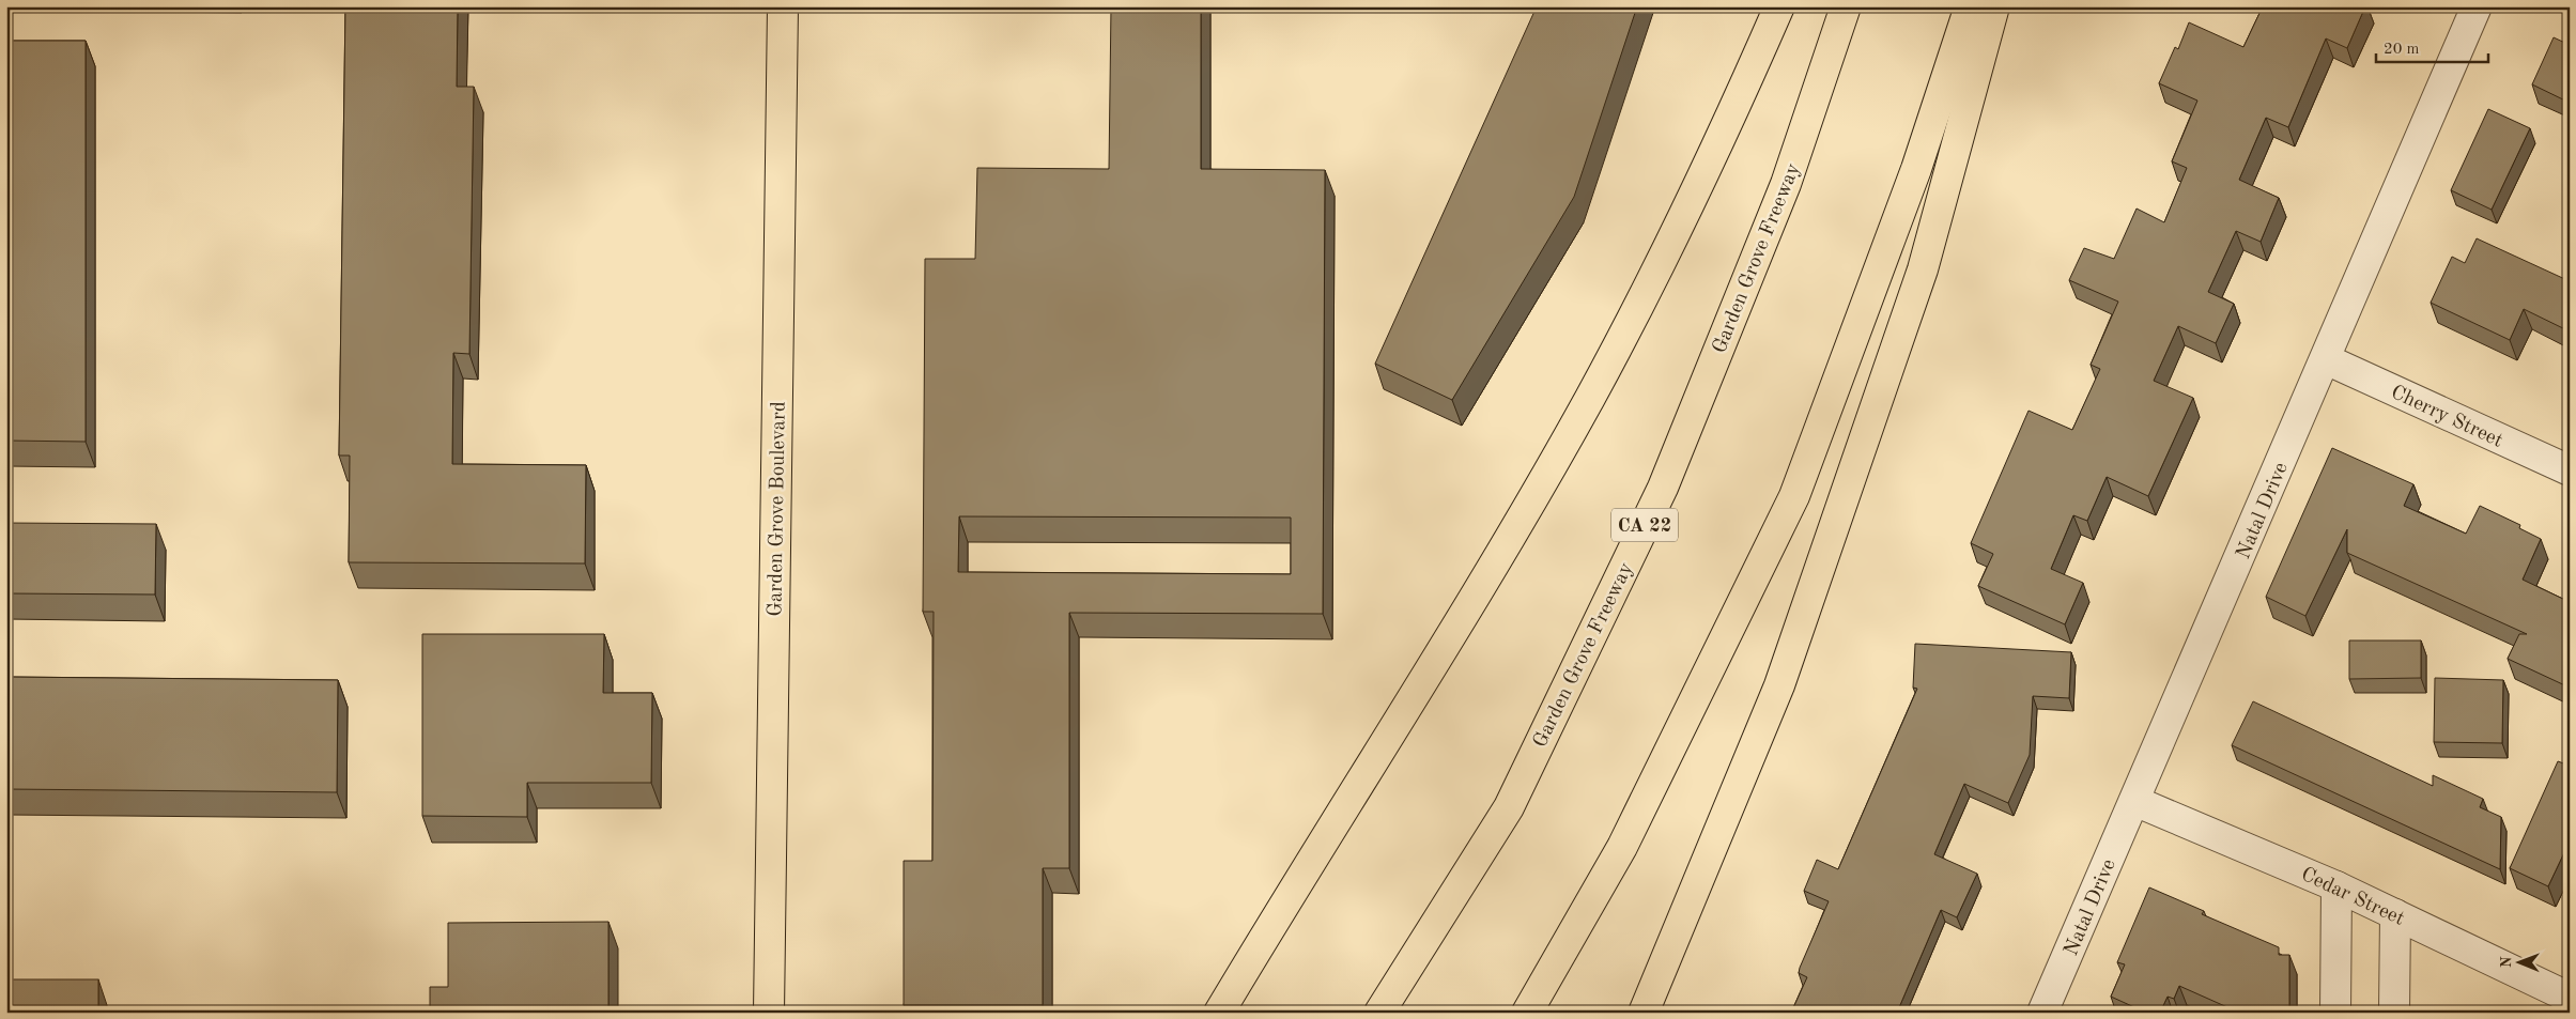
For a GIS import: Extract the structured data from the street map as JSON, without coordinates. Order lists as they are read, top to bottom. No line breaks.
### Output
{"streets":{"main road":["Garden Grove Freeway","Garden Grove Boulevard","CA 22"],"street":["Cherry Street","Natal Drive","Cedar Street"]},"crossings":[["Cherry Street","Natal Drive"],["Natal Drive","Cedar Street"]],"scale_bar":"20 m","north":"left"}
